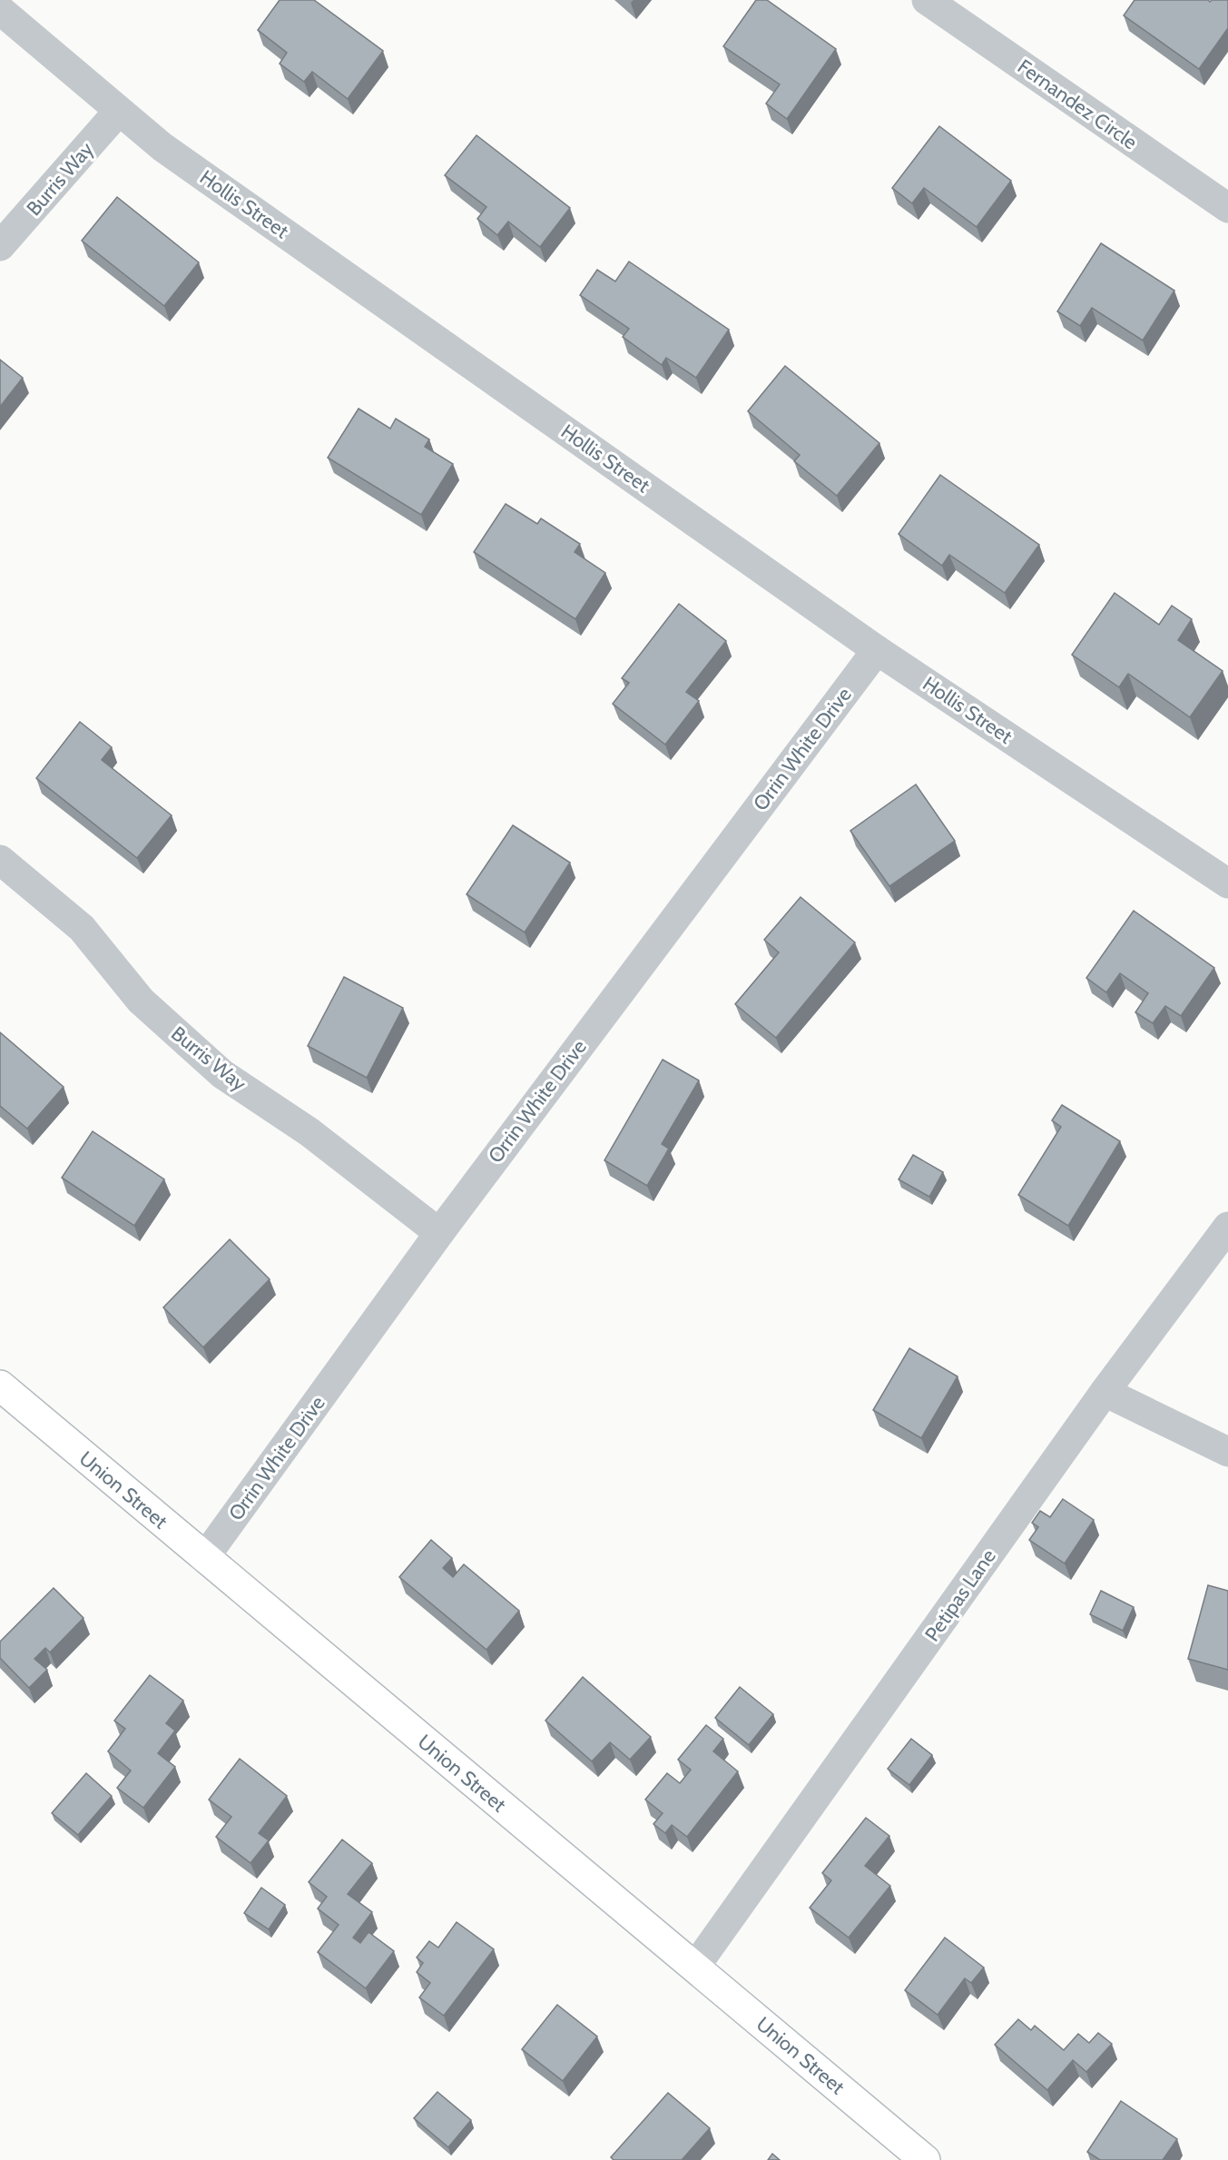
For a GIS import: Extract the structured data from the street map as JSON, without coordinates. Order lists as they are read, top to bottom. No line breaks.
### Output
{"streets":{"main road":["Union Street"],"street":["Fernandez Circle","Burris Way","Hollis Street","Orrin White Drive","Petipas Lane"]},"crossings":[["Burris Way","Hollis Street"],["Burris Way","Orrin White Drive"],["Hollis Street","Orrin White Drive"],["Orrin White Drive","Union Street"],["Union Street","Petipas Lane"]]}
